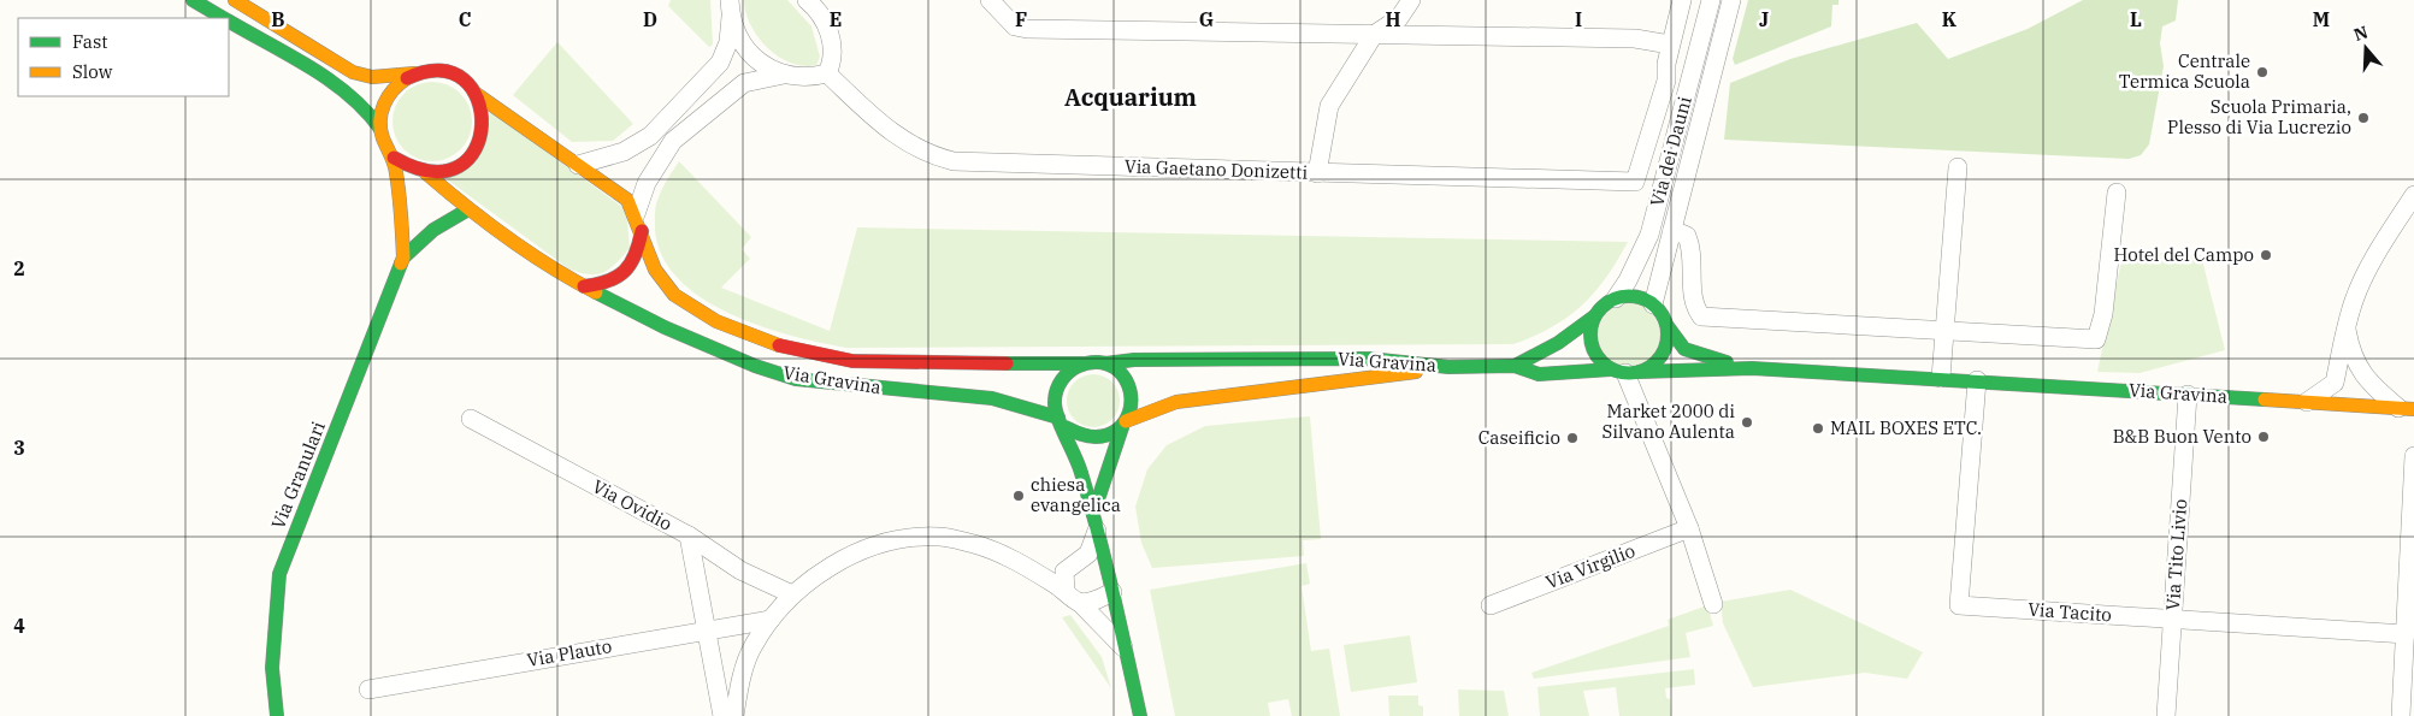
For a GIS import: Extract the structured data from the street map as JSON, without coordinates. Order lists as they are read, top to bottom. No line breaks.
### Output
{"streets":{"main road":["Via Gravina","Via Granulari"],"street":["Via dei Dauni","Via Gaetano Donizetti","Via Ovidio","Via Tito Livio","Via Virgilio","Via Tacito","Via Plauto"]},"crossings":[["Via Gravina","Via Tito Livio"],["Via Gravina","Via Tacito"],["Via Tito Livio","Via Tacito"]],"districts":["Acquarium"],"places":["Centrale Termica Scuola","Scuola Primaria, Plesso di Via Lucrezio","Hotel del Campo","Market 2000 di Silvano Aulenta","MAIL BOXES ETC.","B&B Buon Vento","Caseificio","chiesa evangelica"],"legend":["Fast","Slow"],"north":"top","grid":{"columns":["B","C","D","E","F","G","H","I","J","K","L","M"],"rows":["2","3","4"]}}
